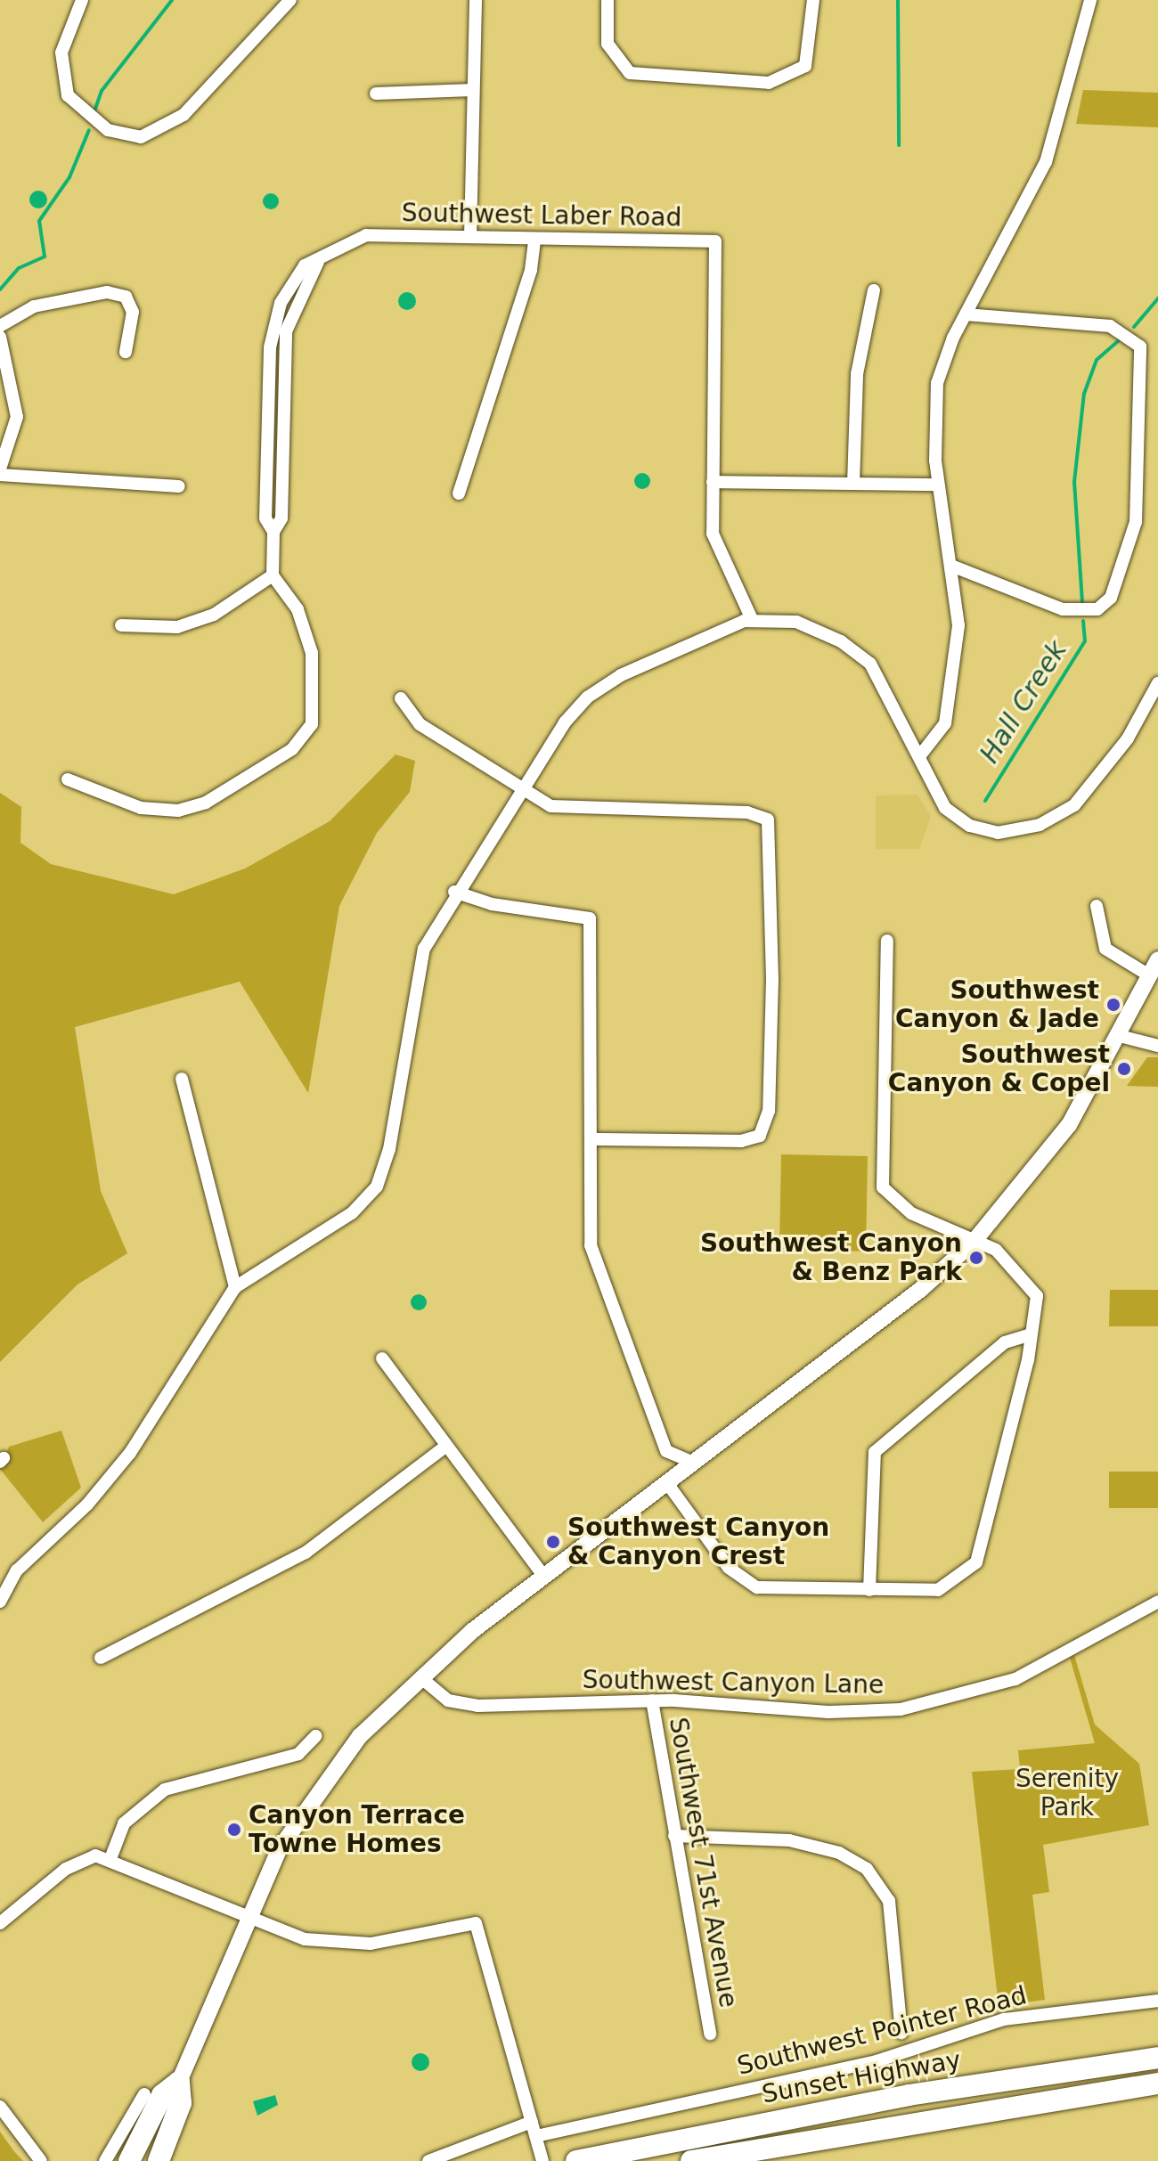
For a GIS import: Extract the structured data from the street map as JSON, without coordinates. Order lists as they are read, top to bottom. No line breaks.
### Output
{"streets":{"highway":["Sunset Highway"],"street":["Southwest Laber Road","Southwest Canyon Lane","Southwest 71st Avenue","Southwest Pointer Road"]},"crossings":[["Southwest Canyon Lane","Southwest 71st Avenue"]],"water":["Hall Creek"],"parks":["Serenity Park"],"places":["Southwest Canyon & Jade","Southwest Canyon & Copel","Southwest Canyon & Benz Park","Southwest Canyon & Canyon Crest","Canyon Terrace Towne Homes"]}
